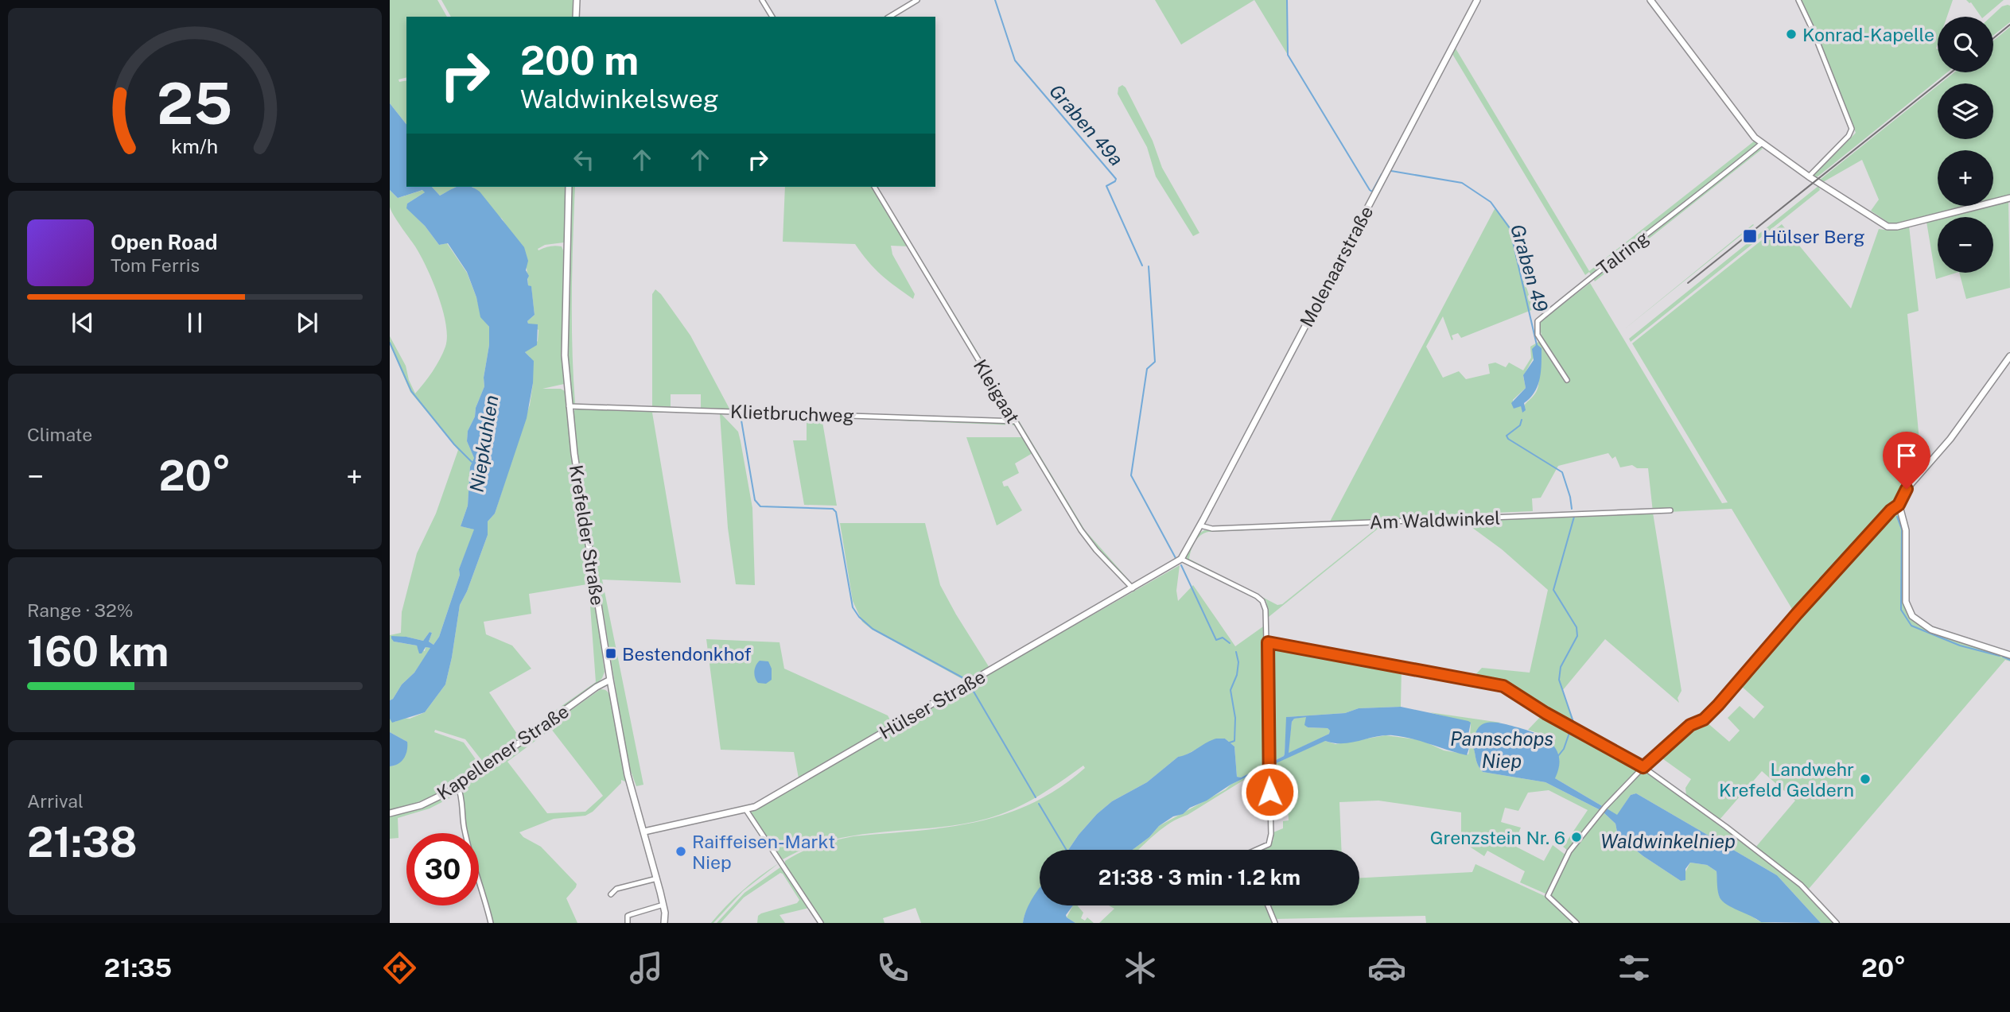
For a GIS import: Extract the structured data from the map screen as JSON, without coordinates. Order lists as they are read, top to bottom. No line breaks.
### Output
{"streets":{"street":["Talring","Molenaarstraße","Kleigaat","Klietbruchweg","Am Waldwinkel","Krefelder Straße","Hülser Straße","Kapellener Straße"]},"crossings":[["Molenaarstraße","Am Waldwinkel"],["Molenaarstraße","Hülser Straße"],["Kleigaat","Klietbruchweg"],["Kleigaat","Hülser Straße"],["Klietbruchweg","Krefelder Straße"],["Krefelder Straße","Hülser Straße"],["Krefelder Straße","Kapellener Straße"]],"water":["Graben 49a","Graben 49","Niepkuhlen","Pannschops Niep","Waldwinkelniep"],"places":{"other":["Konrad-Kapelle","Landwehr Krefeld Geldern","Grenzstein Nr. 6","Raiffeisen-Markt Niep"],"transit":["Hülser Berg","Bestendonkhof"]},"page":{"map_buttons":["+","−"],"turn":["200 m","Waldwinkelsweg"],"song":["Open Road","Tom Ferris"],"tile":["Climate",["Range · 32%","160 km"],["Arrival","21:38"]],"heat":["−","20°","+"],"limit":"30","trip":"21:38 · 3 min · 1.2 km","tabs":["21:35","20°"],"gauge":["25","km/h"]}}
